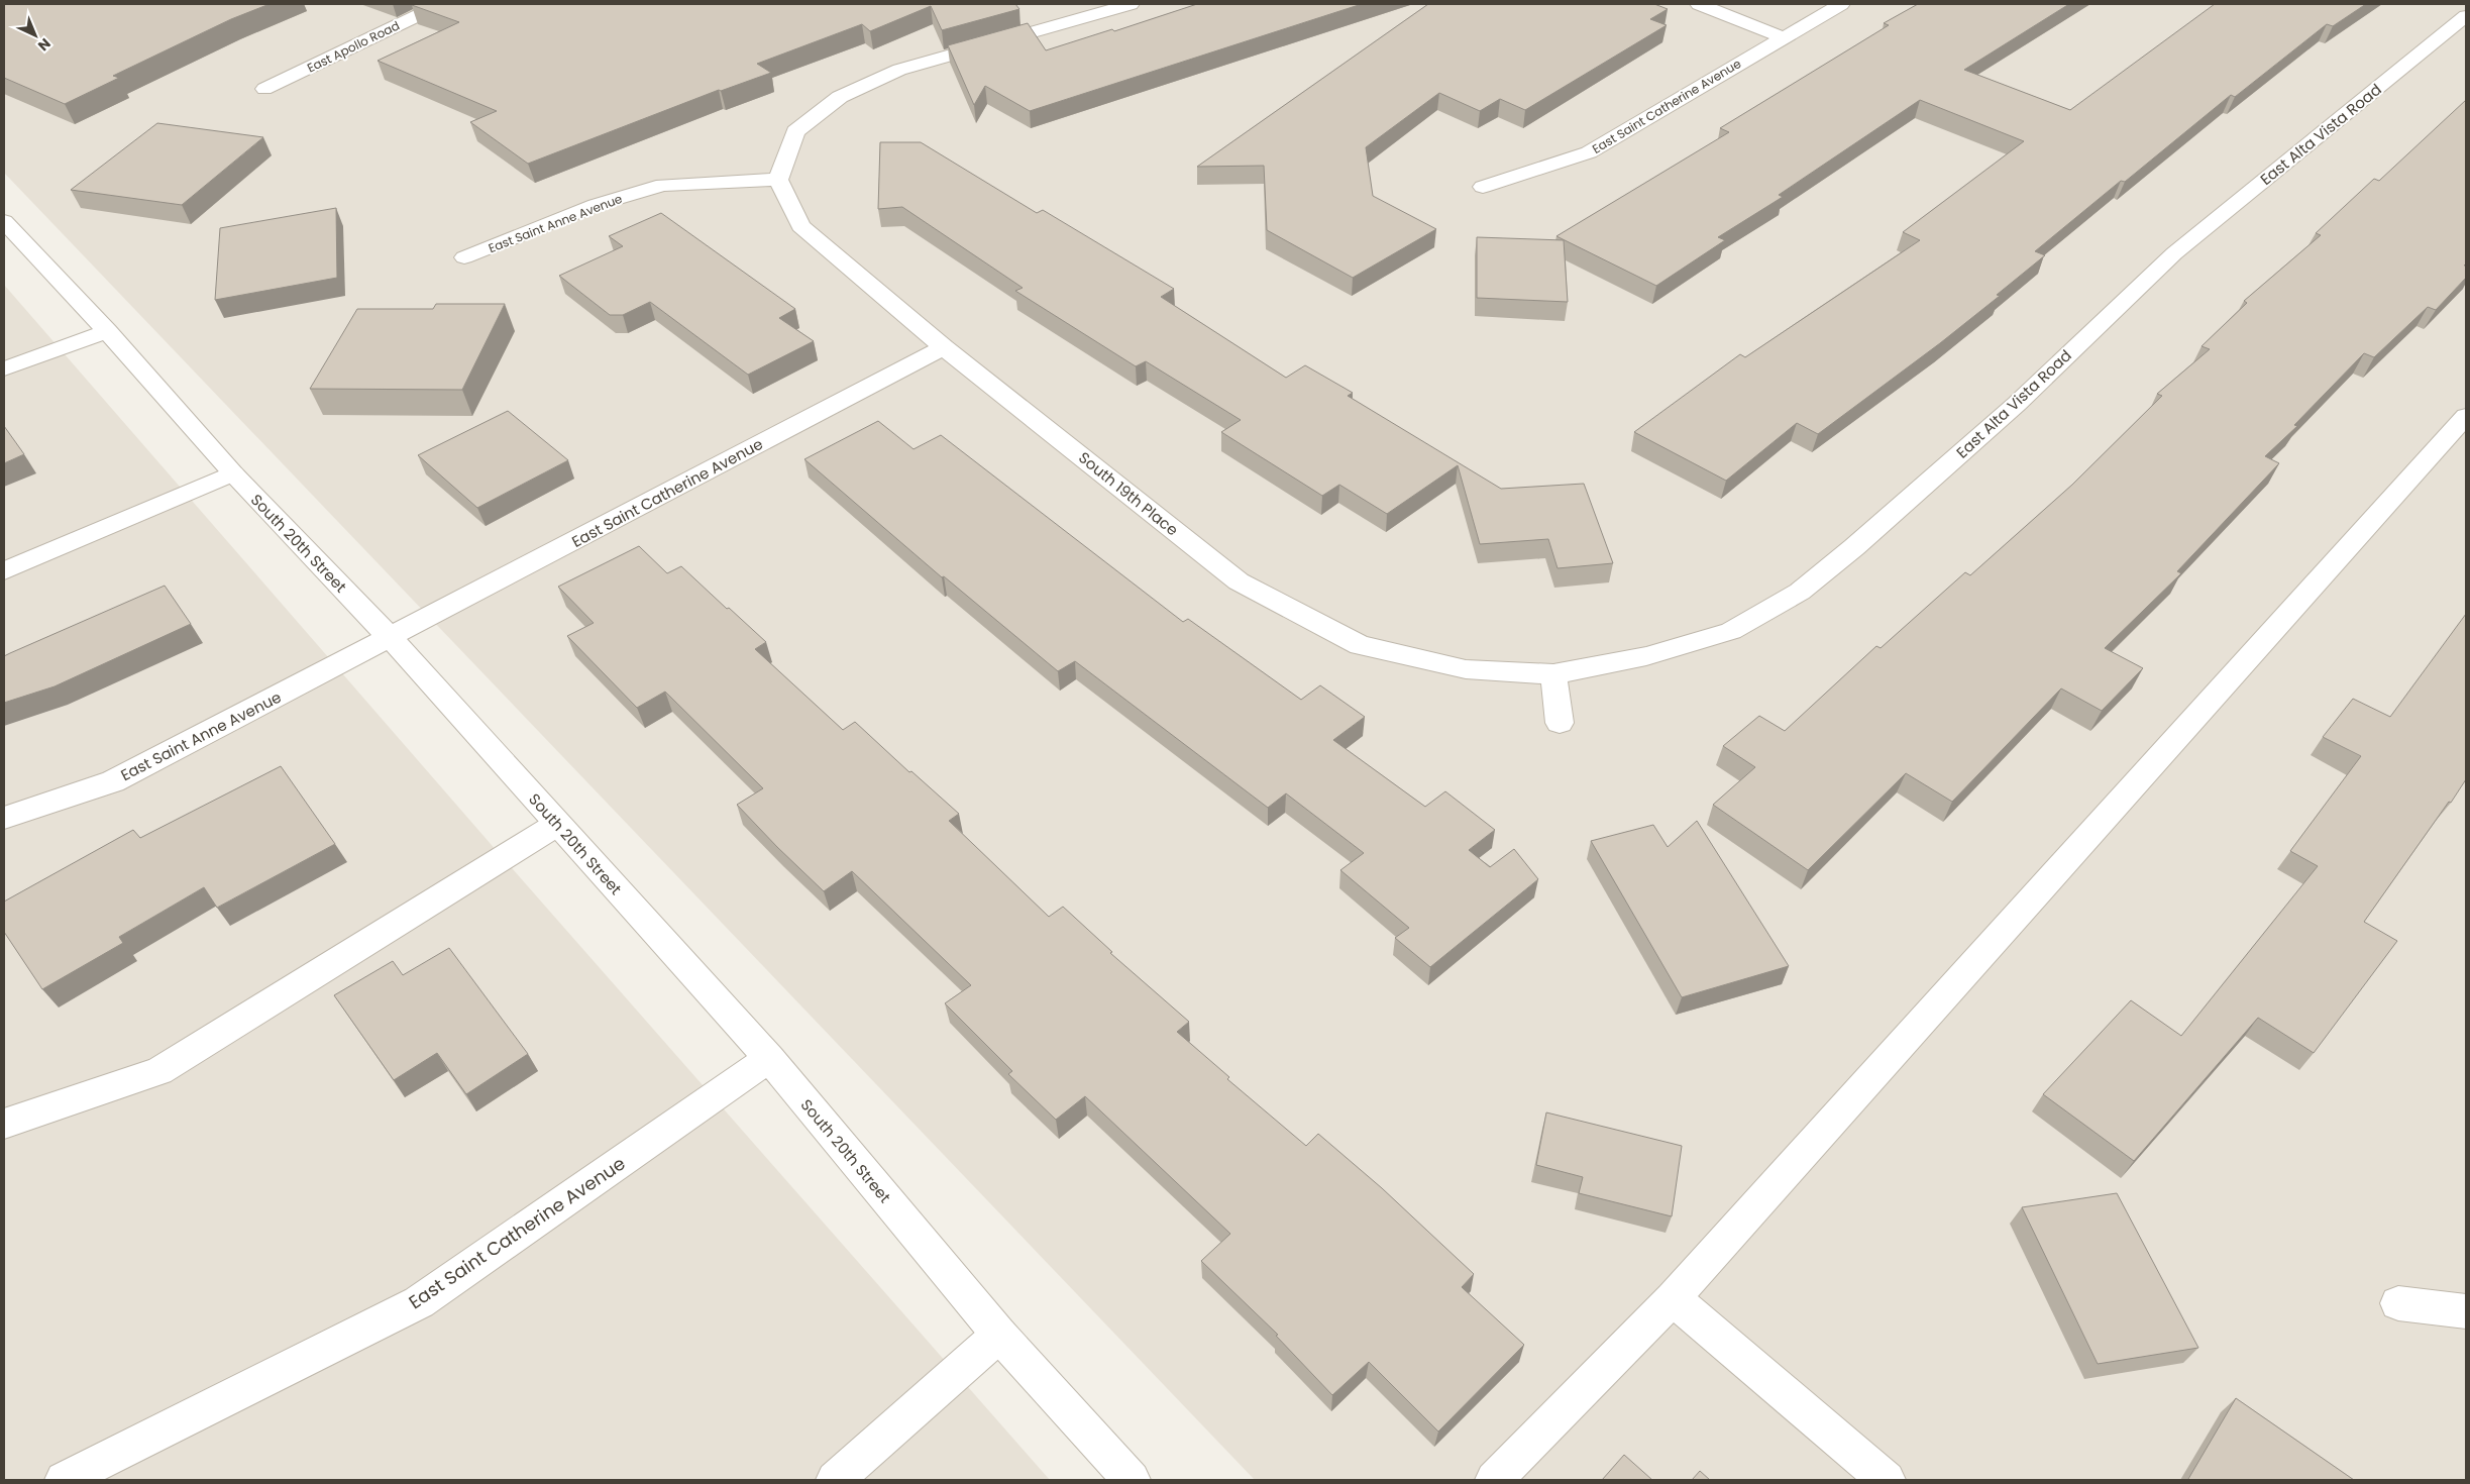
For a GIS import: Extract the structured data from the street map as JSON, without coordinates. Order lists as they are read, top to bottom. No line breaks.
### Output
{"streets":{"street":["East Apollo Road","East Saint Catherine Avenue","East Alta Vista Road","East Saint Anne Avenue","South 19th Place","South 20th Street"]},"crossings":[["East Saint Catherine Avenue","East Saint Anne Avenue"],["East Saint Catherine Avenue","South 19th Place"],["East Saint Catherine Avenue","South 20th Street"],["East Alta Vista Road","South 19th Place"],["East Saint Anne Avenue","South 19th Place"],["East Saint Anne Avenue","South 20th Street"]],"north":"bottom right"}
